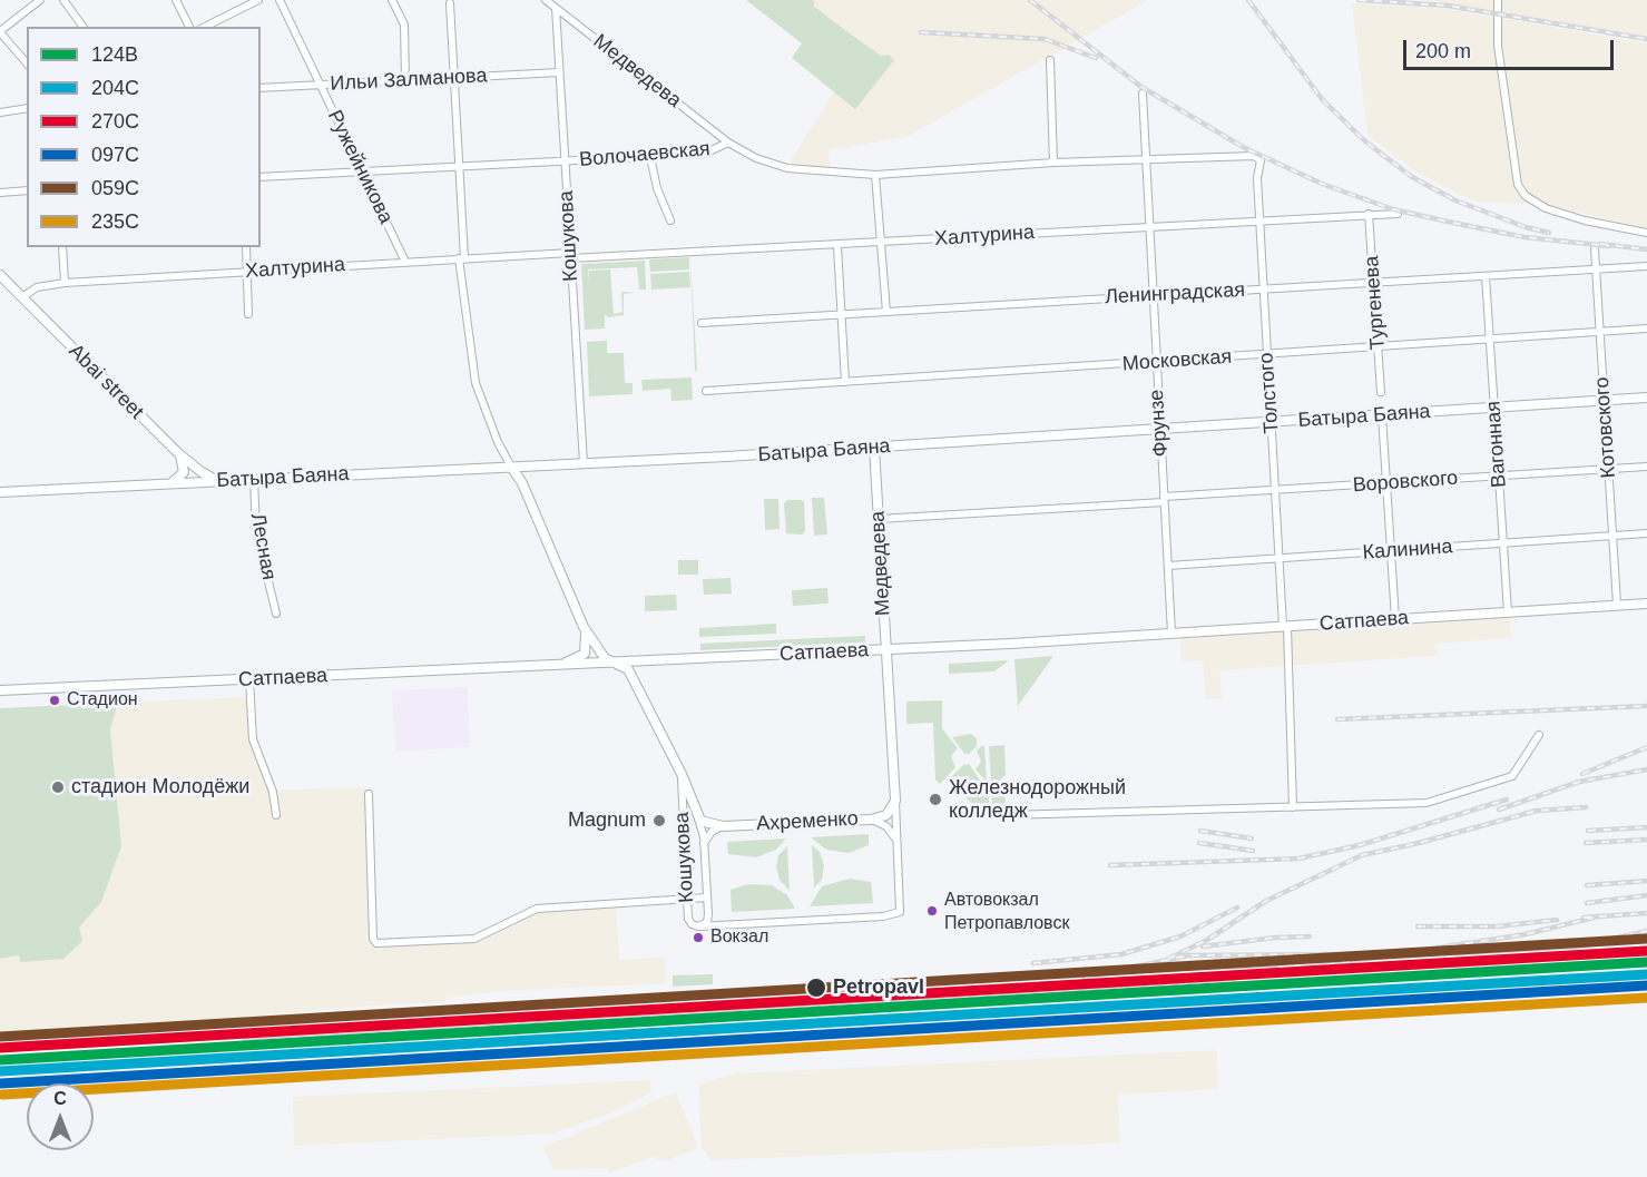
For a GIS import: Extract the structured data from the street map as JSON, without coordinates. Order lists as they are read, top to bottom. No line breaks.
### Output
{"streets":{"street":["Медведева","Ильи Залманова","Волочаевская","Ружейникова","Кошукова","Халтурина","Ленинградская","Тургенева","Московская","Abai street","Толстого","Батыра Баяна","Фрунзе","Котовского","Вагонная","Воровского","Лесная","Калинина","Сатпаева","Ахременко"]},"crossings":[["Медведева","Волочаевская"],["Медведева","Кошукова"],["Медведева","Батыра Баяна"],["Медведева","Воровского"],["Медведева","Сатпаева"],["Медведева","Ахременко"],["Ильи Залманова","Ружейникова"],["Ильи Залманова","Кошукова"],["Волочаевская","Ружейникова"],["Волочаевская","Кошукова"],["Волочаевская","Толстого"],["Волочаевская","Фрунзе"],["Ружейникова","Халтурина"],["Кошукова","Халтурина"],["Кошукова","Батыра Баяна"],["Кошукова","Сатпаева"],["Кошукова","Ахременко"],["Халтурина","Тургенева"],["Халтурина","Abai street"],["Халтурина","Толстого"],["Халтурина","Фрунзе"],["Ленинградская","Тургенева"],["Ленинградская","Толстого"],["Ленинградская","Фрунзе"],["Ленинградская","Котовского"],["Ленинградская","Вагонная"],["Тургенева","Московская"],["Московская","Толстого"],["Московская","Фрунзе"],["Московская","Котовского"],["Московская","Вагонная"],["Abai street","Батыра Баяна"],["Толстого","Батыра Баяна"],["Толстого","Воровского"],["Толстого","Калинина"],["Толстого","Сатпаева"],["Батыра Баяна","Фрунзе"],["Батыра Баяна","Котовского"],["Батыра Баяна","Вагонная"],["Батыра Баяна","Лесная"],["Фрунзе","Воровского"],["Фрунзе","Калинина"],["Фрунзе","Сатпаева"],["Котовского","Воровского"],["Котовского","Калинина"],["Котовского","Сатпаева"],["Вагонная","Воровского"],["Вагонная","Калинина"],["Вагонная","Сатпаева"]],"places":["Стадион","стадион Молодёжи","Железнодорожный колледж","Magnum","Автовокзал Петропавловск","Вокзал","Petropavl"],"lines":["transit line 059С","transit line 270С","transit line 124В","transit line 204С","transit line 097С","transit line 235С"],"legend":["124В","204С","270С","097С","059С","235С"],"scale_bar":"200 m","north":"top"}
